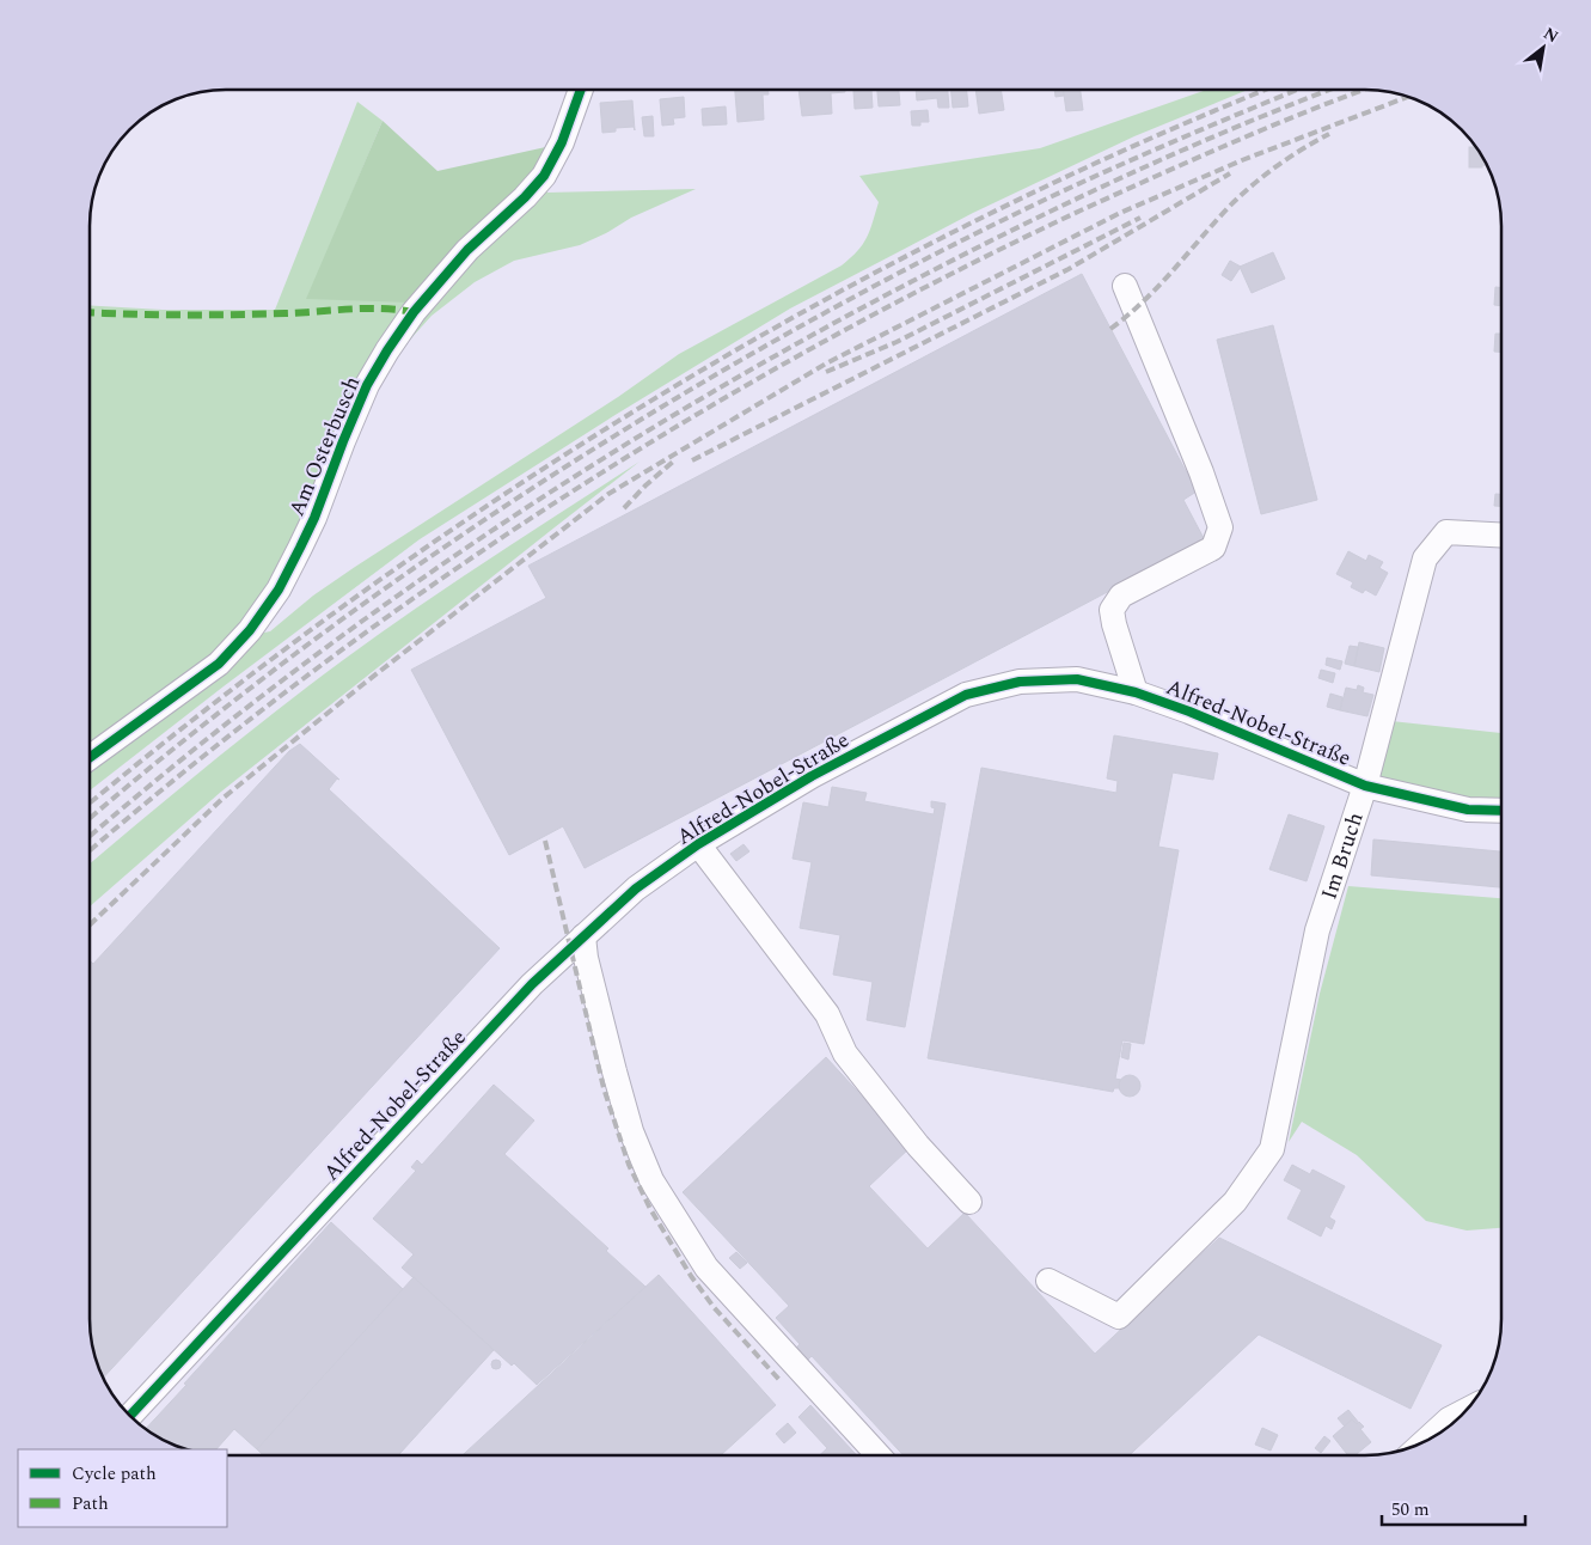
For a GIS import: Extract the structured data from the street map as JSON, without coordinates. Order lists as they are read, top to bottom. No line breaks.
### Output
{"streets":{"street":["Am Osterbusch","Alfred-Nobel-Straße","Im Bruch"]},"crossings":[["Alfred-Nobel-Straße","Im Bruch"]],"legend":["Cycle path","Path"],"scale_bar":"50 m","north":"top right"}
